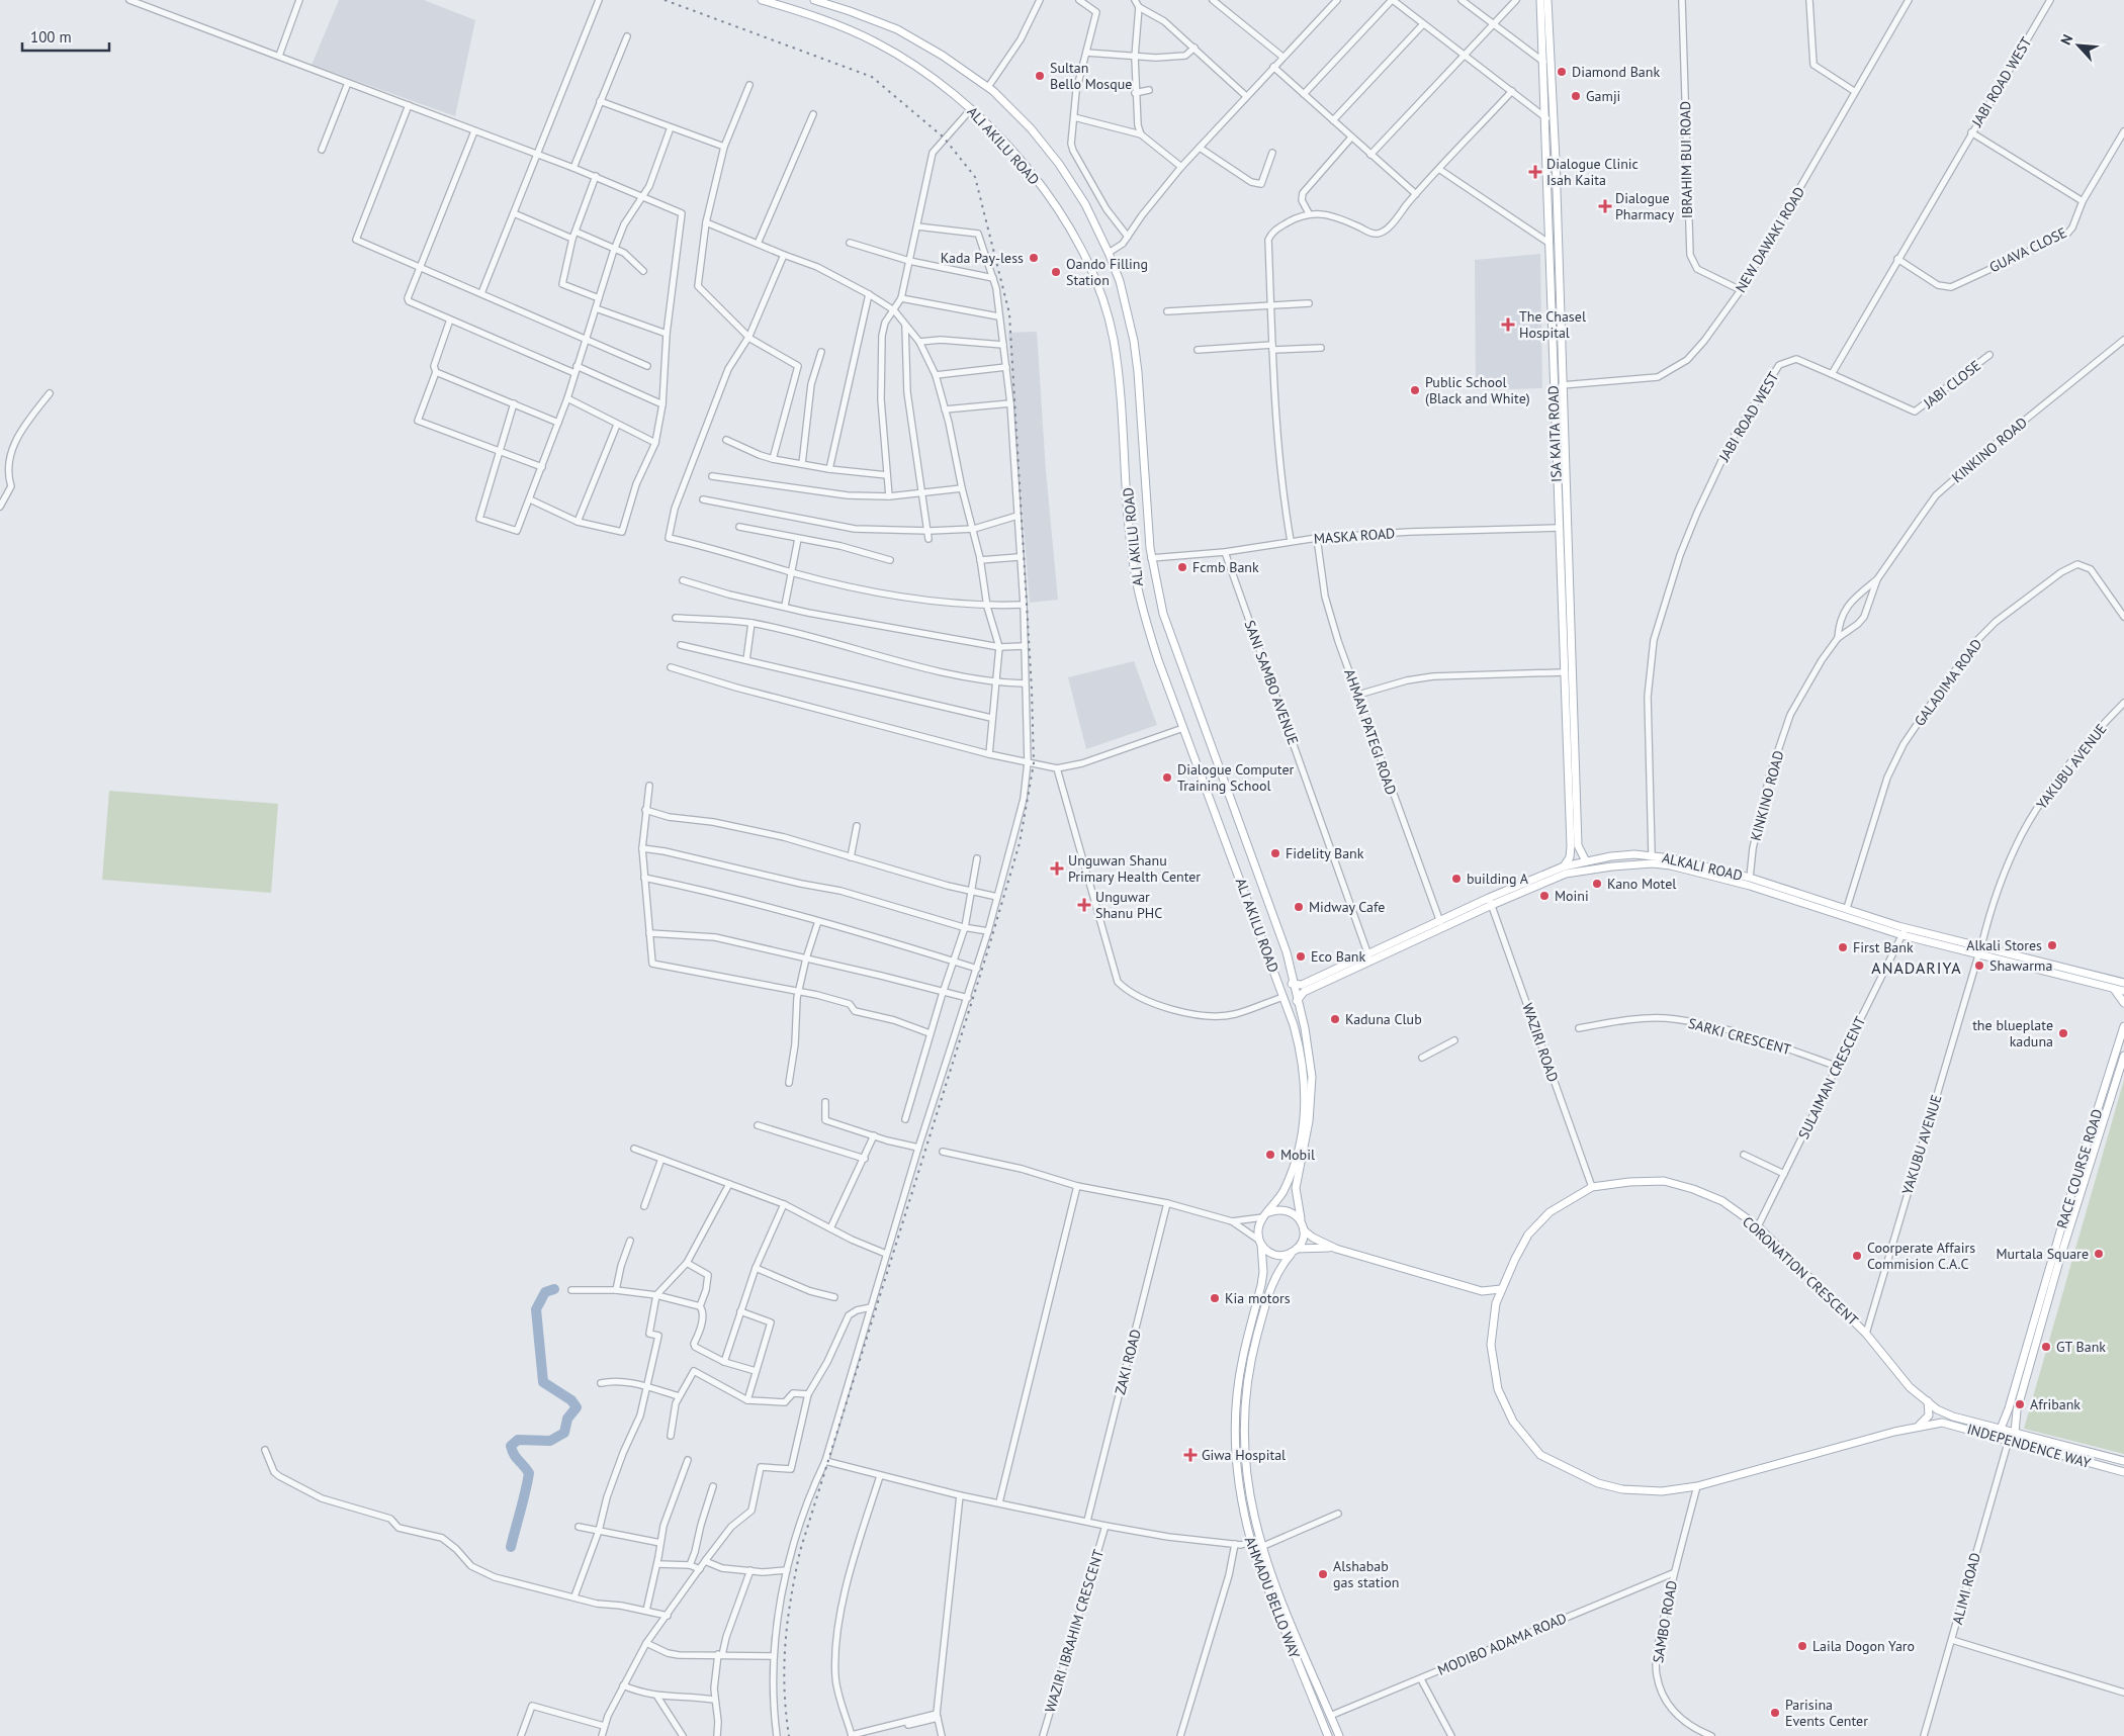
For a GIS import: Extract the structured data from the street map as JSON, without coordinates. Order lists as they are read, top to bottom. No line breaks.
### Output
{"streets":{"main road":["ALI AKILU ROAD","ISA KAITA ROAD","ALKALI ROAD","RACE COURSE ROAD","CORONATION CRESCENT","INDEPENDENCE WAY","AHMADU BELLO WAY"],"street":["JABI ROAD WEST","IBRAHIM BUI ROAD","NEW DAWAKI ROAD","GUAVA CLOSE","JABI CLOSE","KINKINO ROAD","MASKA ROAD","SANI SAMBO AVENUE","GALADIMA ROAD","AHMAN PATEGI ROAD","YAKUBU AVENUE","SARKI CRESCENT","WAZIRI ROAD","SULAIMAN CRESCENT","ZAKI ROAD","ALIMI ROAD","SAMBO ROAD","WAZIRI IBRAHIM CRESCENT","MODIBO ADAMA ROAD"]},"crossings":[["JABI ROAD WEST","GUAVA CLOSE"],["JABI ROAD WEST","JABI CLOSE"],["JABI ROAD WEST","ALKALI ROAD"],["ALI AKILU ROAD","MASKA ROAD"],["ALI AKILU ROAD","ALKALI ROAD"],["ALI AKILU ROAD","AHMADU BELLO WAY"],["IBRAHIM BUI ROAD","NEW DAWAKI ROAD"],["NEW DAWAKI ROAD","ISA KAITA ROAD"],["ISA KAITA ROAD","MASKA ROAD"],["ISA KAITA ROAD","ALKALI ROAD"],["KINKINO ROAD","ALKALI ROAD"],["MASKA ROAD","SANI SAMBO AVENUE"],["MASKA ROAD","AHMAN PATEGI ROAD"],["SANI SAMBO AVENUE","ALKALI ROAD"],["GALADIMA ROAD","ALKALI ROAD"],["AHMAN PATEGI ROAD","ALKALI ROAD"],["YAKUBU AVENUE","ALKALI ROAD"],["YAKUBU AVENUE","CORONATION CRESCENT"],["ALKALI ROAD","WAZIRI ROAD"],["ALKALI ROAD","SULAIMAN CRESCENT"],["SARKI CRESCENT","SULAIMAN CRESCENT"],["WAZIRI ROAD","CORONATION CRESCENT"],["SULAIMAN CRESCENT","CORONATION CRESCENT"],["RACE COURSE ROAD","INDEPENDENCE WAY"],["CORONATION CRESCENT","INDEPENDENCE WAY"],["CORONATION CRESCENT","SAMBO ROAD"],["INDEPENDENCE WAY","ALIMI ROAD"],["AHMADU BELLO WAY","MODIBO ADAMA ROAD"],["SAMBO ROAD","MODIBO ADAMA ROAD"]],"districts":["ANADARIYA"],"places":{"other":["Diamond Bank","Sultan Bello Mosque","Gamji","Kada Pay-less","Oando Filling Station","Public School (Black and White)","Fcmb Bank","Dialogue Computer Training School","Fidelity Bank","building A","Kano Motel","Moini","Midway Cafe","Alkali Stores","First Bank","Eco Bank","Shawarma","Kaduna Club","the blueplate kaduna","Mobil","Murtala Square","Coorperate Affairs Commision C.A.C","Kia motors","GT Bank","Afribank","Alshabab gas station","Laila Dogon Yaro","Parisina Events Center"],"health":["Dialogue Clinic Isah Kaita","Dialogue Pharmacy","The Chasel Hospital","Unguwan Shanu Primary Health Center","Unguwar Shanu PHC","Giwa Hospital"]},"scale_bar":"100 m","north":"top left"}
